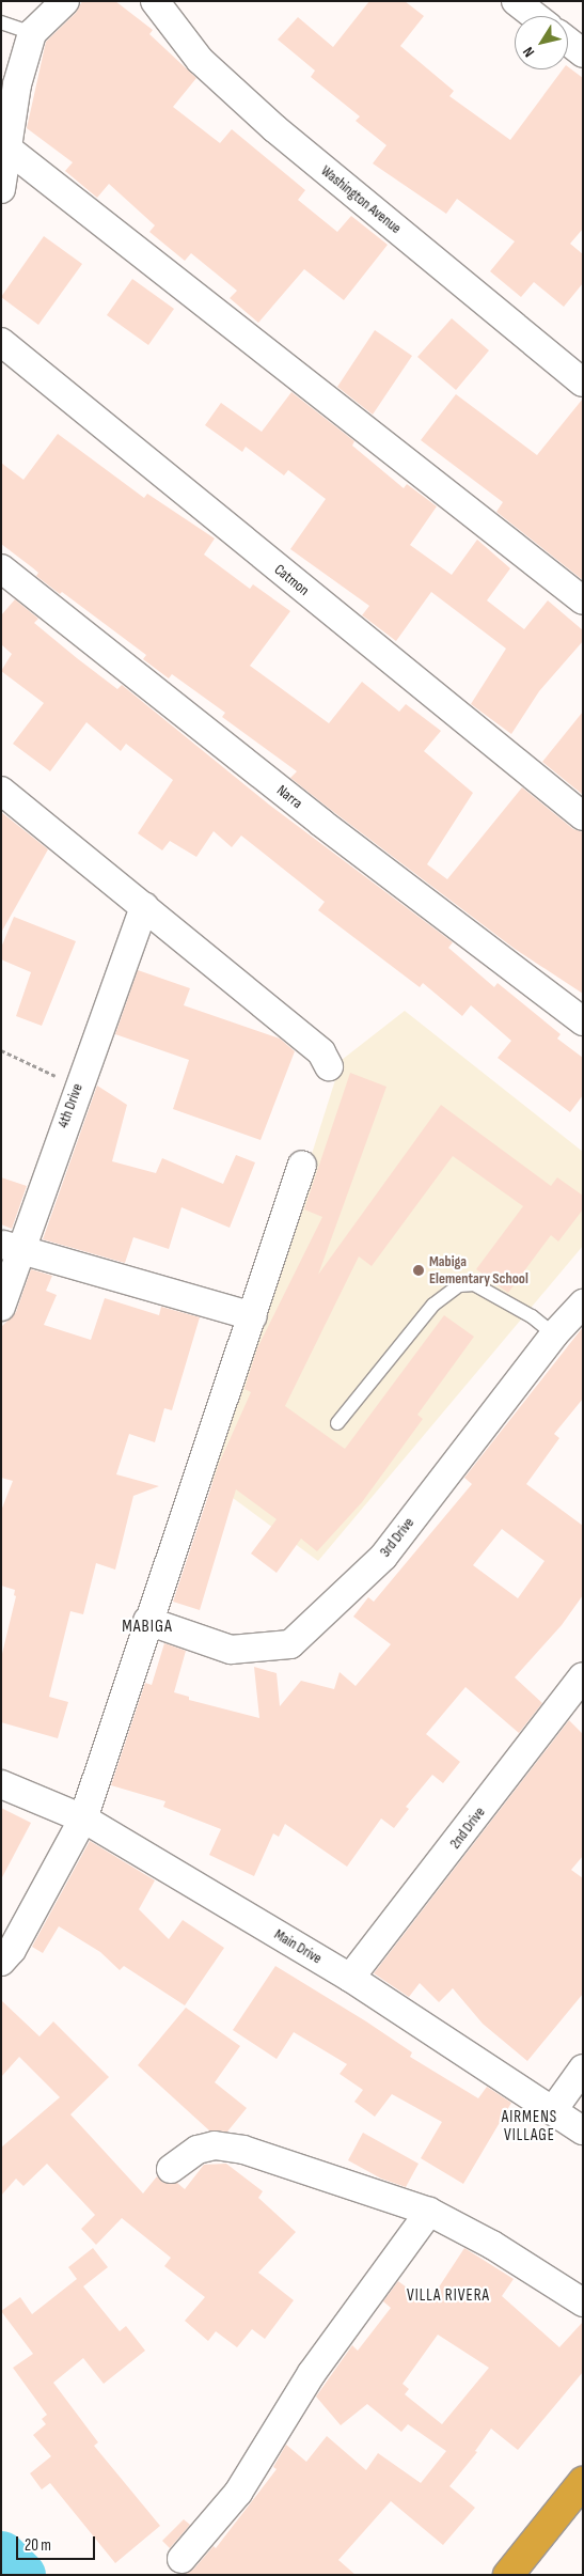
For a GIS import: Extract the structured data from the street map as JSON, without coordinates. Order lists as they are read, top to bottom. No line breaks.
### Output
{"streets":{"street":["Washington Avenue","Catmon","Narra","4th Drive","3rd Drive","2nd Drive","Main Drive"]},"crossings":[["2nd Drive","Main Drive"]],"districts":["MABIGA","AIRMENS VILLAGE","VILLA RIVERA"],"places":["Mabiga Elementary School"],"scale_bar":"20 m","north":"bottom left"}
